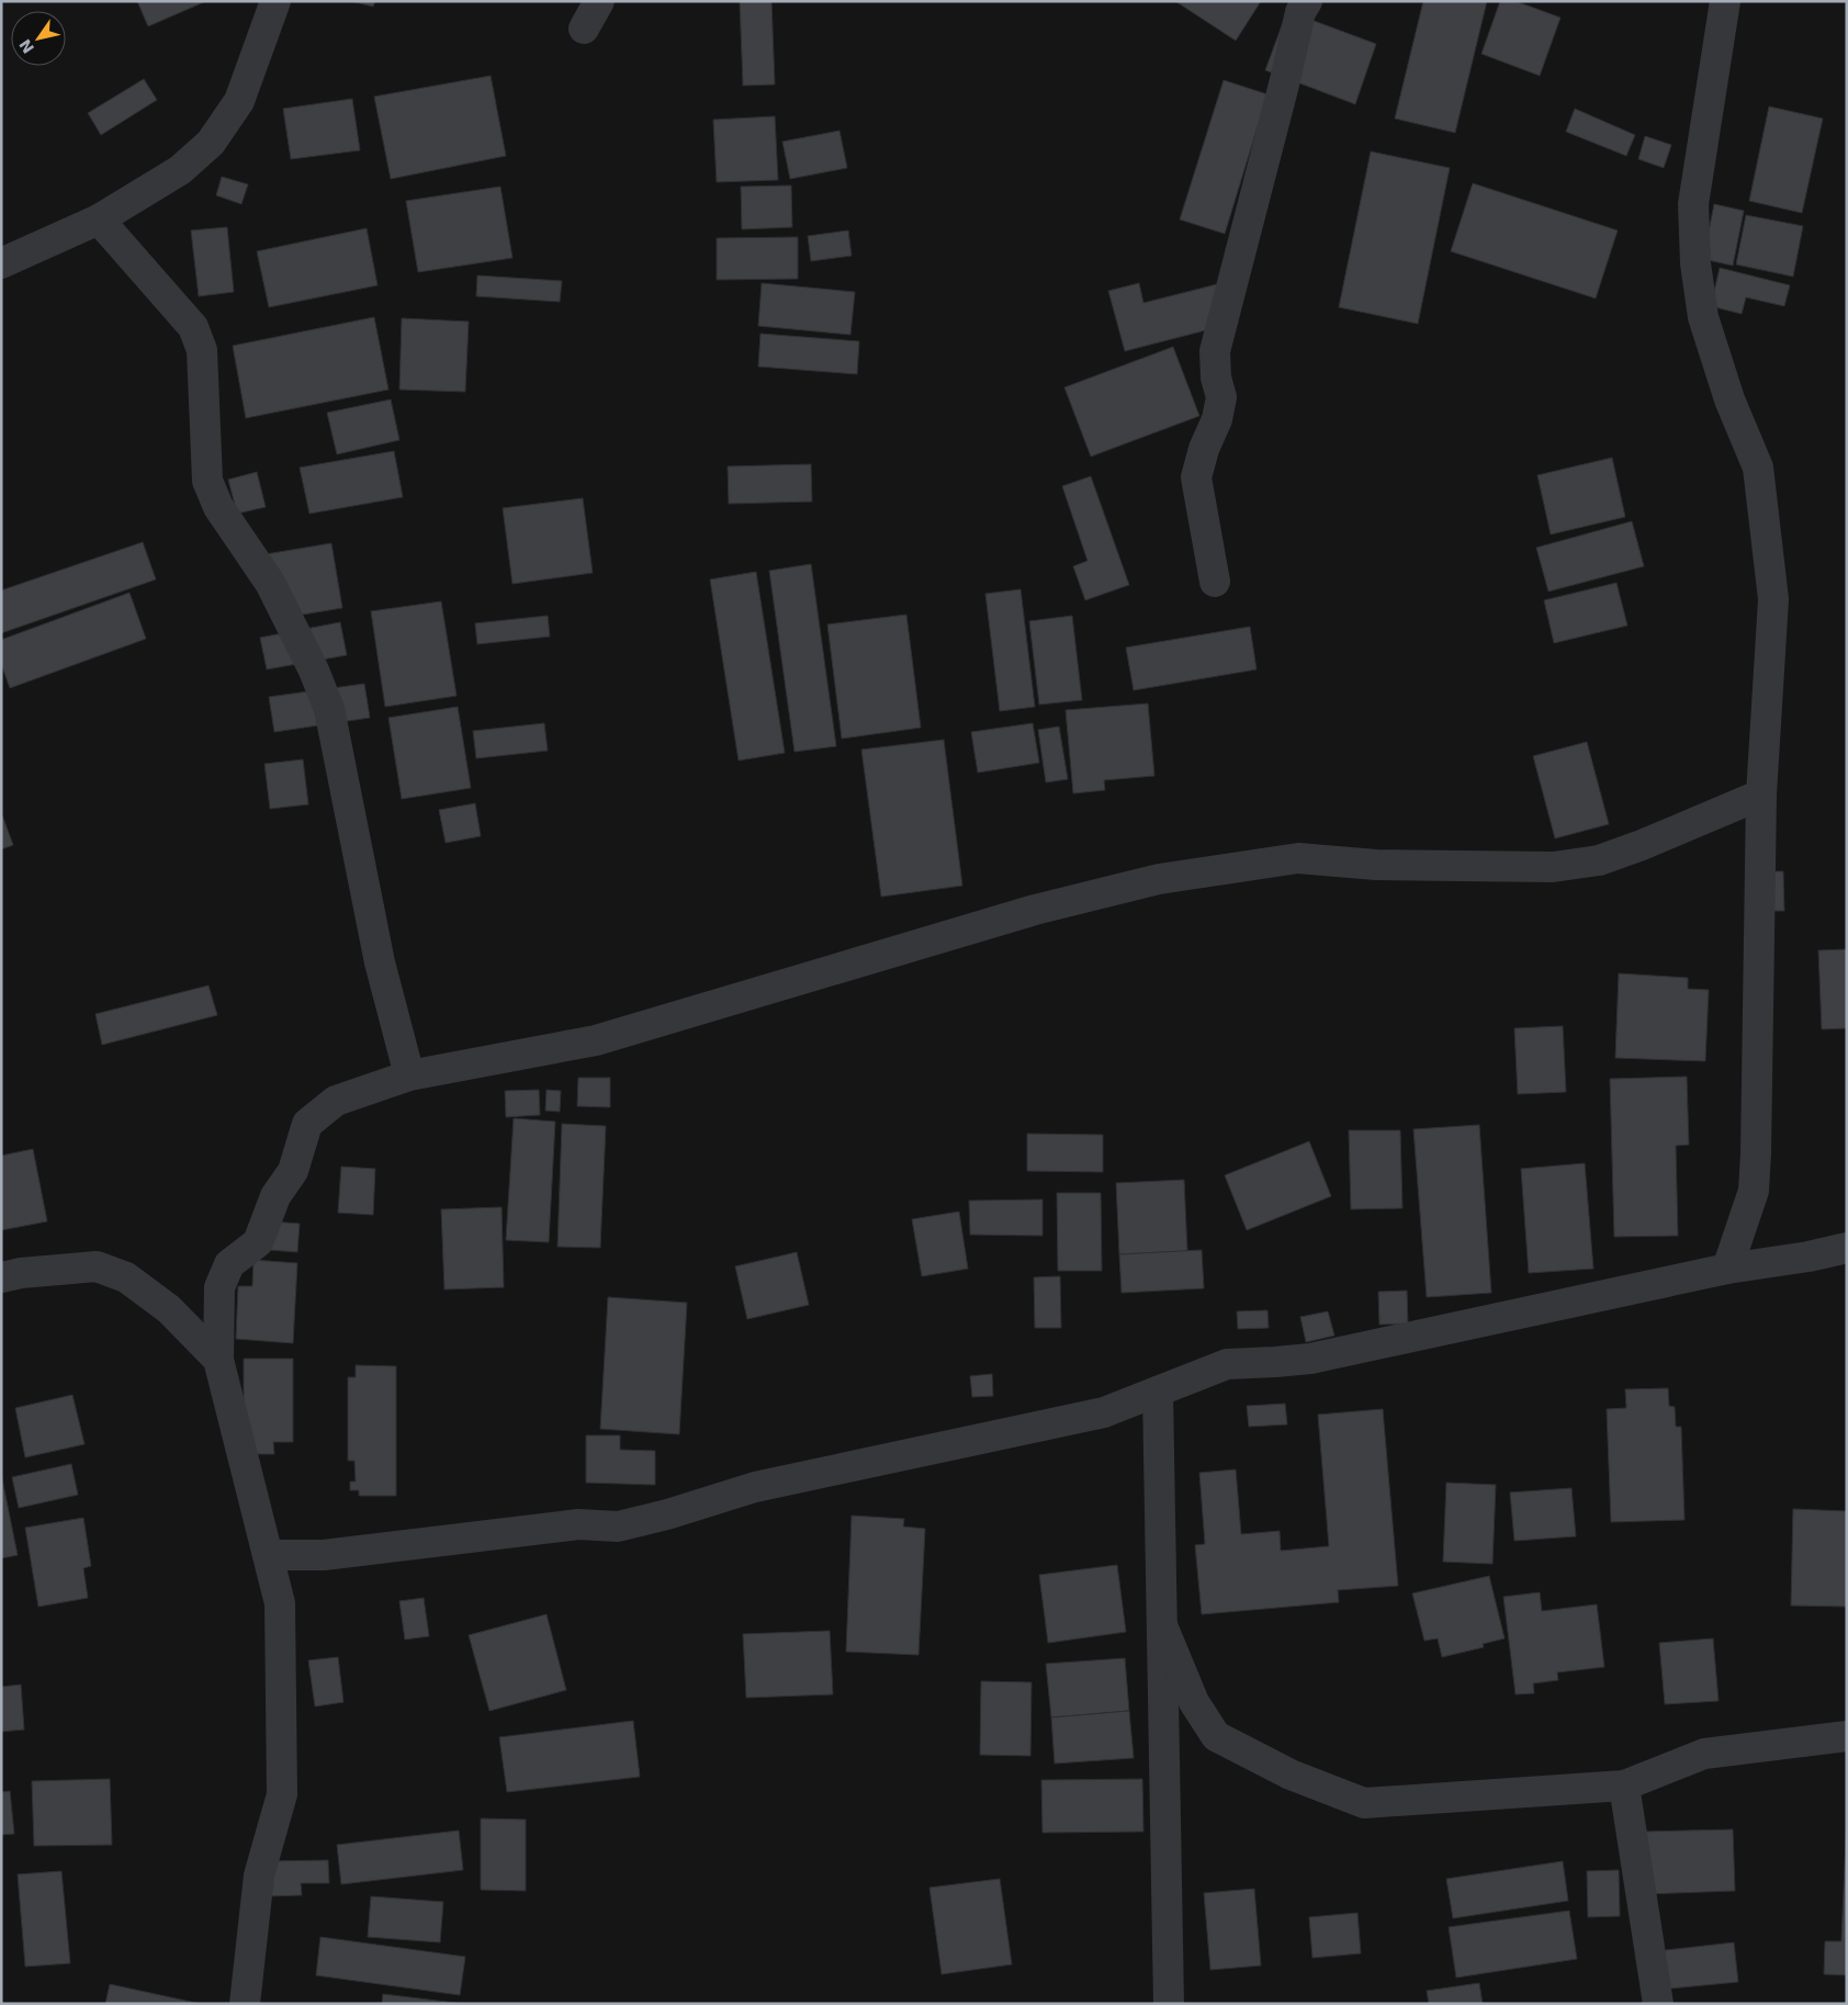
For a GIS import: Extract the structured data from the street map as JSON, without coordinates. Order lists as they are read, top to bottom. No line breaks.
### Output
{"north":"bottom left"}
